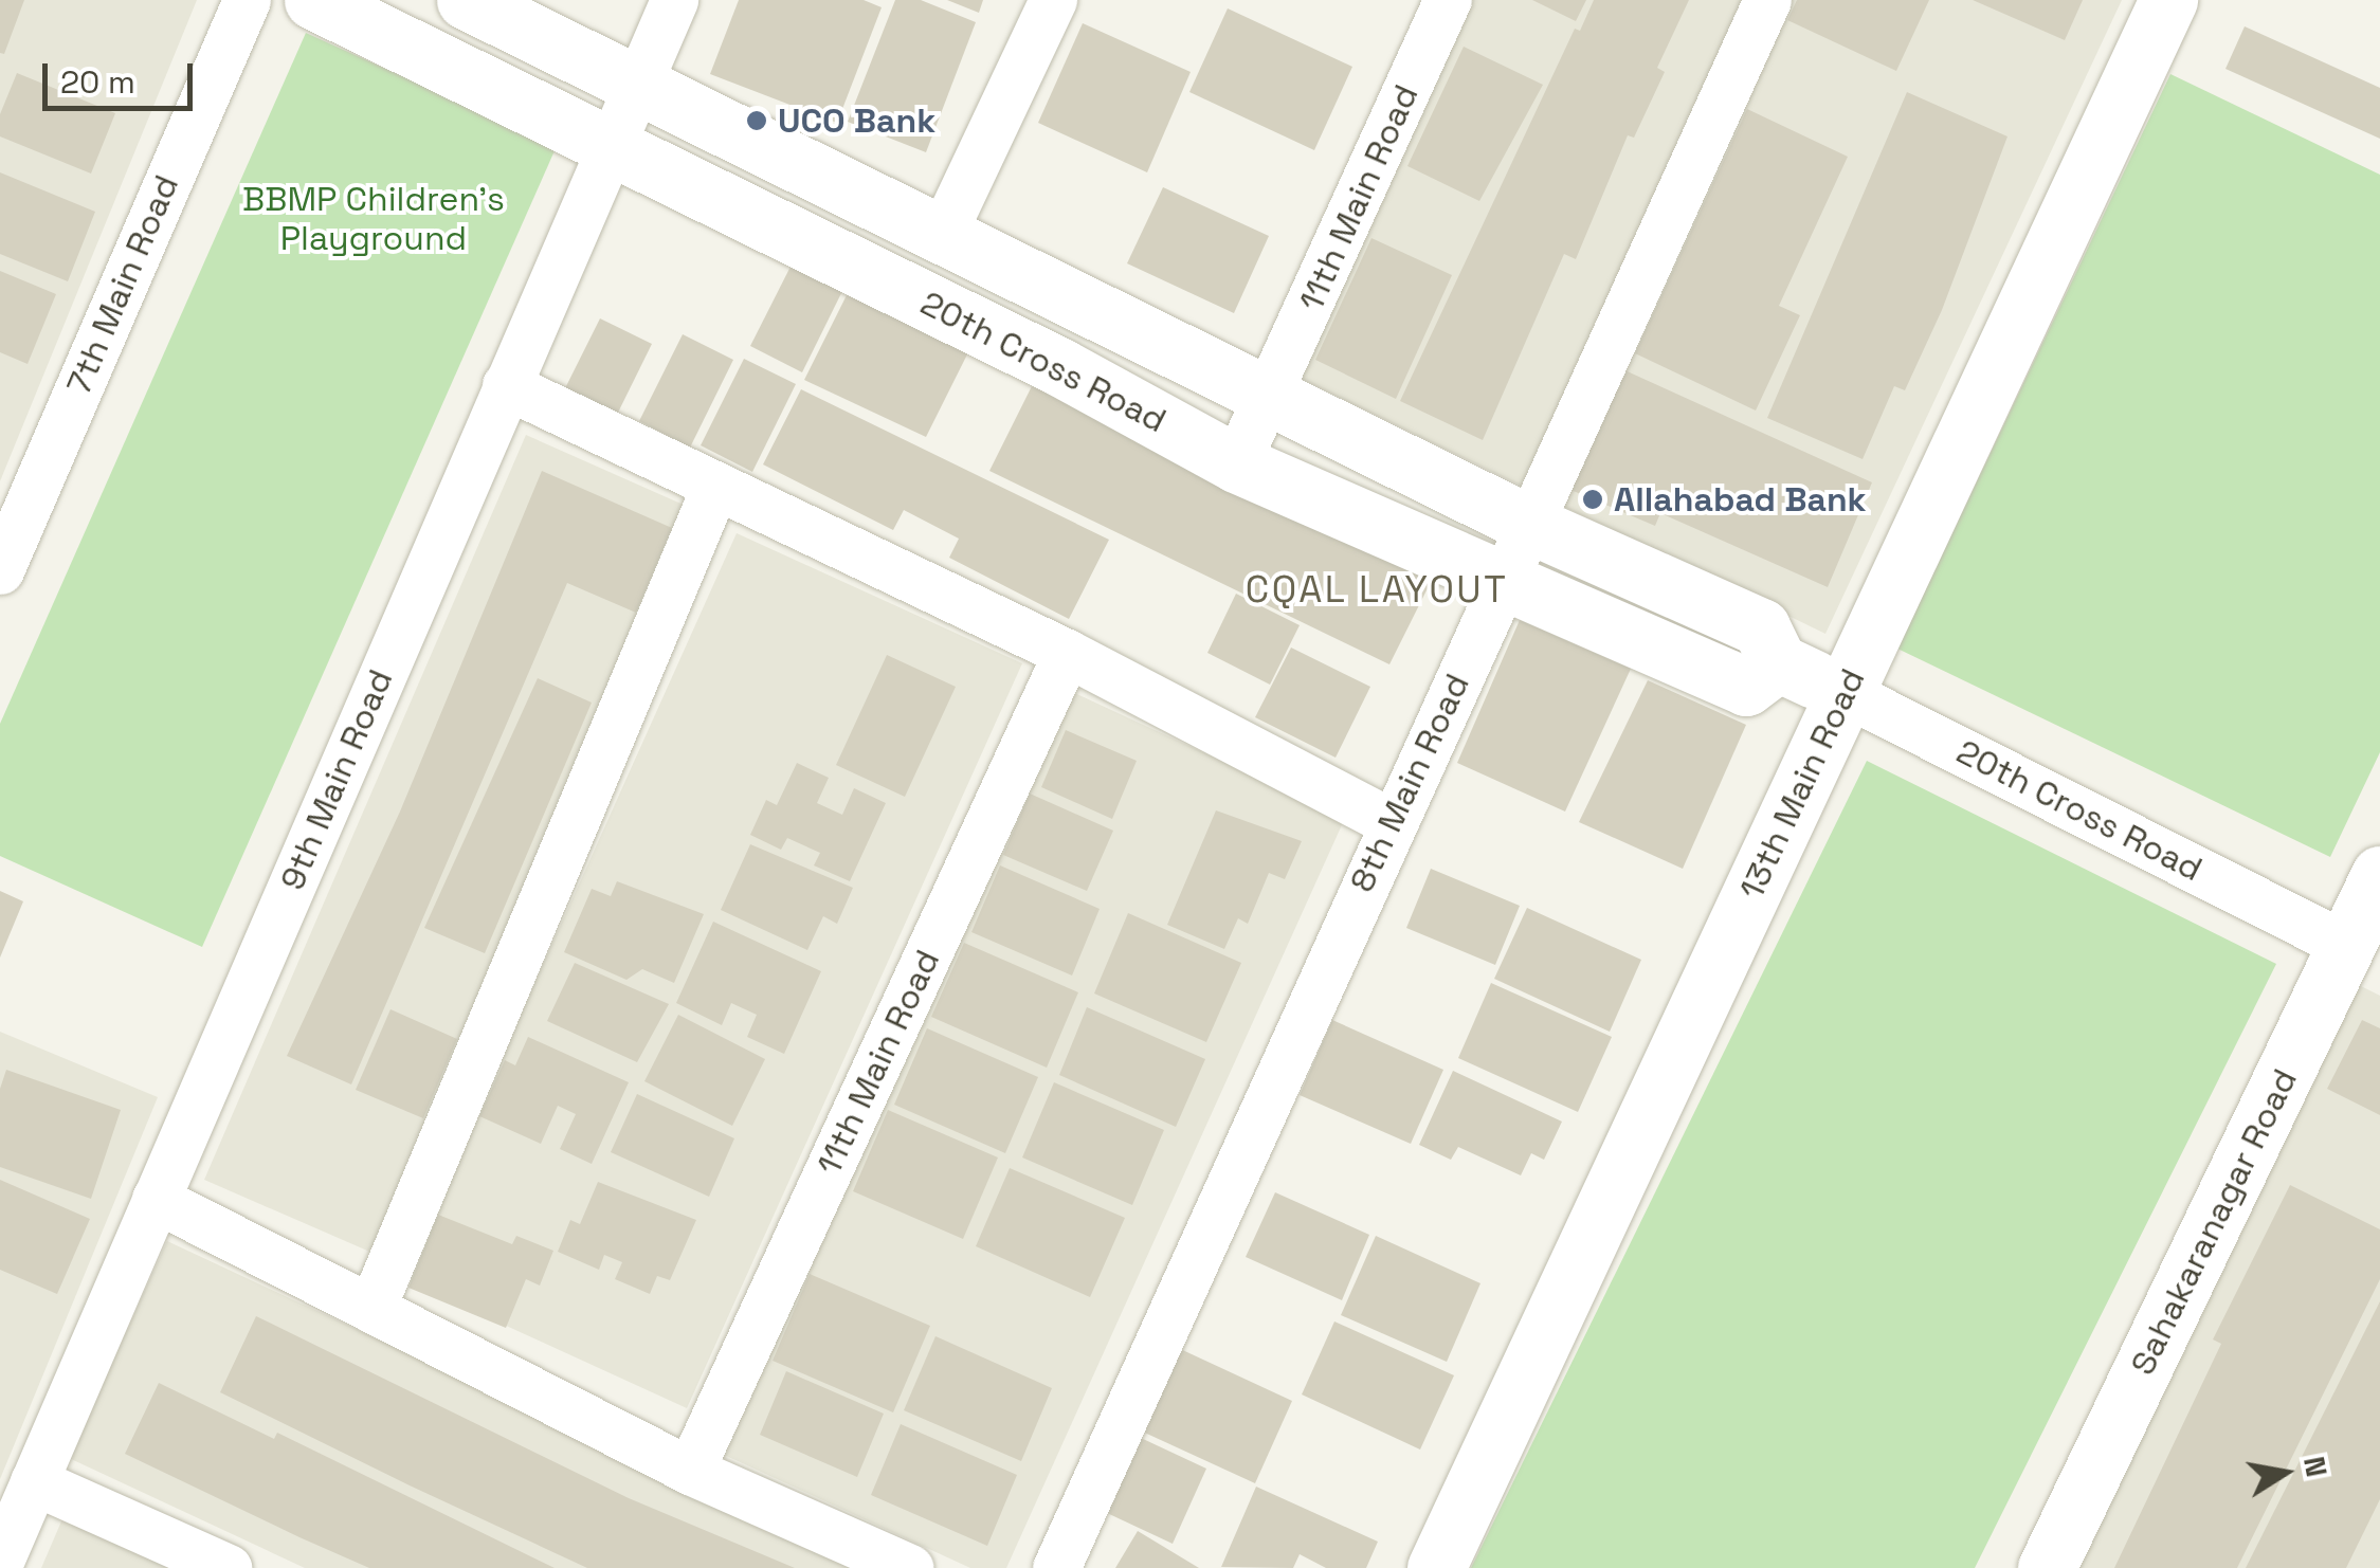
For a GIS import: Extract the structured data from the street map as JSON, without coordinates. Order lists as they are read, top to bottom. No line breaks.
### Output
{"streets":{"street":["11th Main Road","7th Main Road","20th Cross Road","9th Main Road","8th Main Road","13th Main Road","Sahakaranagar Road"]},"crossings":[["11th Main Road","20th Cross Road"],["20th Cross Road","9th Main Road"],["20th Cross Road","8th Main Road"],["20th Cross Road","13th Main Road"],["20th Cross Road","Sahakaranagar Road"]],"districts":["CQAL LAYOUT"],"parks":["BBMP Children's Playground"],"places":["UCO Bank","Allahabad Bank"],"scale_bar":"20 m","north":"right"}
